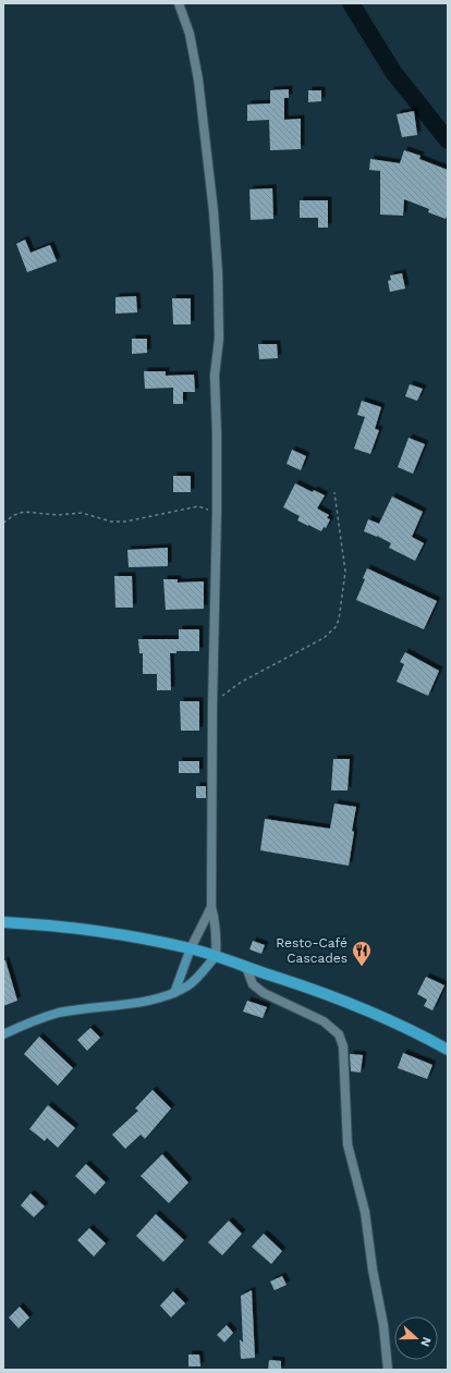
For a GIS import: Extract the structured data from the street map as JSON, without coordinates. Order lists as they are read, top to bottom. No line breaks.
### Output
{"places":{"restaurant":["Resto-Café Cascades"]},"north":"right"}
